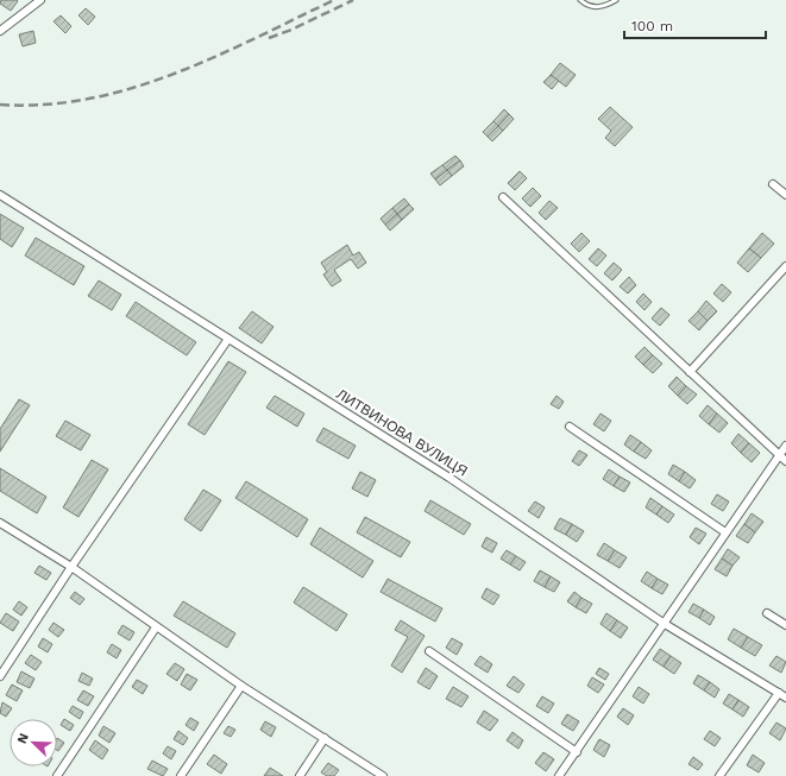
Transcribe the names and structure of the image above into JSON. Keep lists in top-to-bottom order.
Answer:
{
  "streets": {
    "street": ["ЛИТВИНОВА ВУЛИЦЯ"]
  },
  "scale_bar": "100 m",
  "north": "top left"
}
